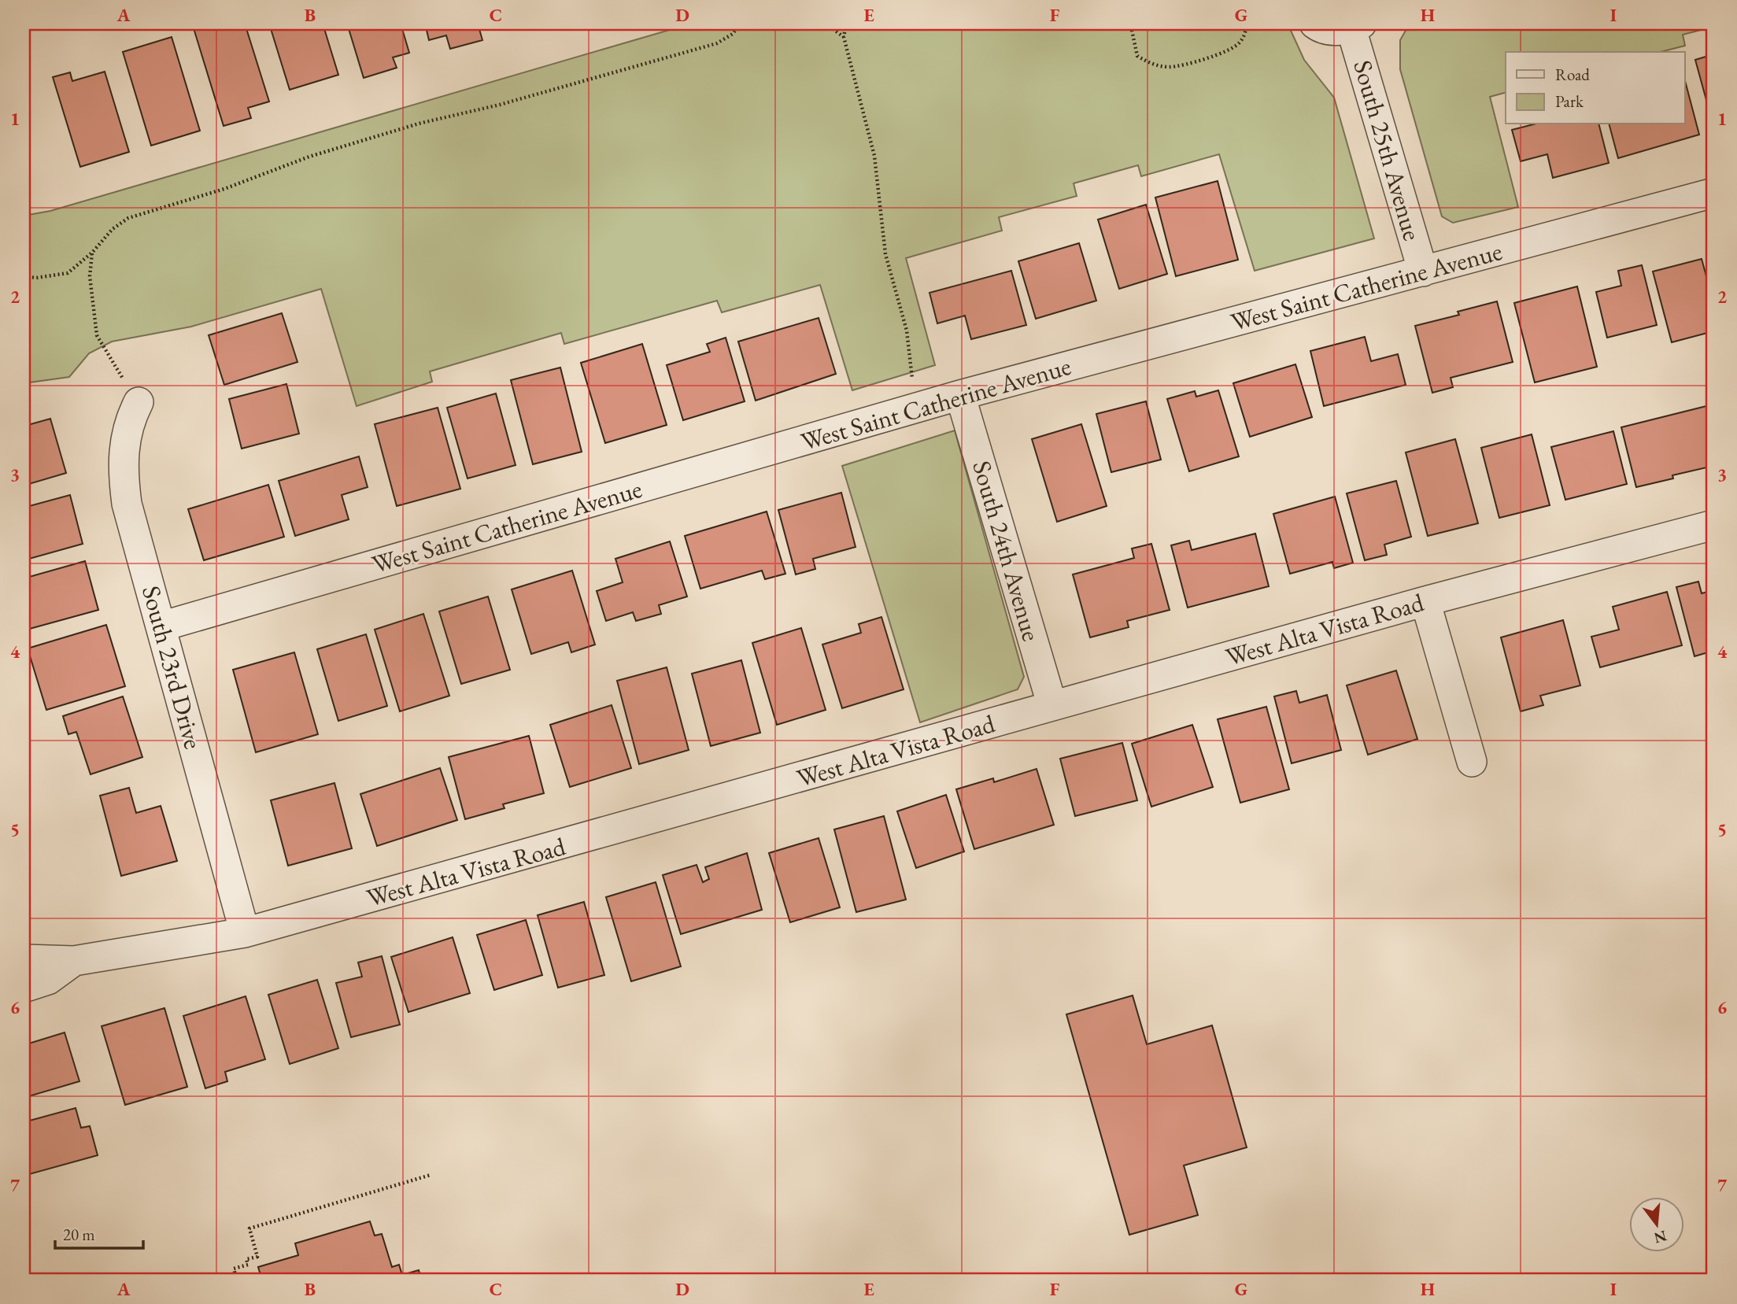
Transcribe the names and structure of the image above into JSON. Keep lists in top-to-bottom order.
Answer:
{
  "streets": {
    "street": [
      "South 25th Avenue",
      "West Saint Catherine Avenue",
      "South 24th Avenue",
      "West Alta Vista Road",
      "South 23rd Drive"
    ]
  },
  "crossings": [
    ["South 25th Avenue", "West Saint Catherine Avenue"],
    ["West Saint Catherine Avenue", "South 24th Avenue"],
    ["West Saint Catherine Avenue", "South 23rd Drive"],
    ["South 24th Avenue", "West Alta Vista Road"],
    ["West Alta Vista Road", "South 23rd Drive"]
  ],
  "legend": ["Road", "Park"],
  "scale_bar": "20 m",
  "north": "bottom",
  "grid": {
    "columns": [
      "A",
      "B",
      "C",
      "D",
      "E",
      "F",
      "G",
      "H",
      "I"
    ],
    "rows": [
      "1",
      "2",
      "3",
      "4",
      "5",
      "6",
      "7"
    ]
  }
}
